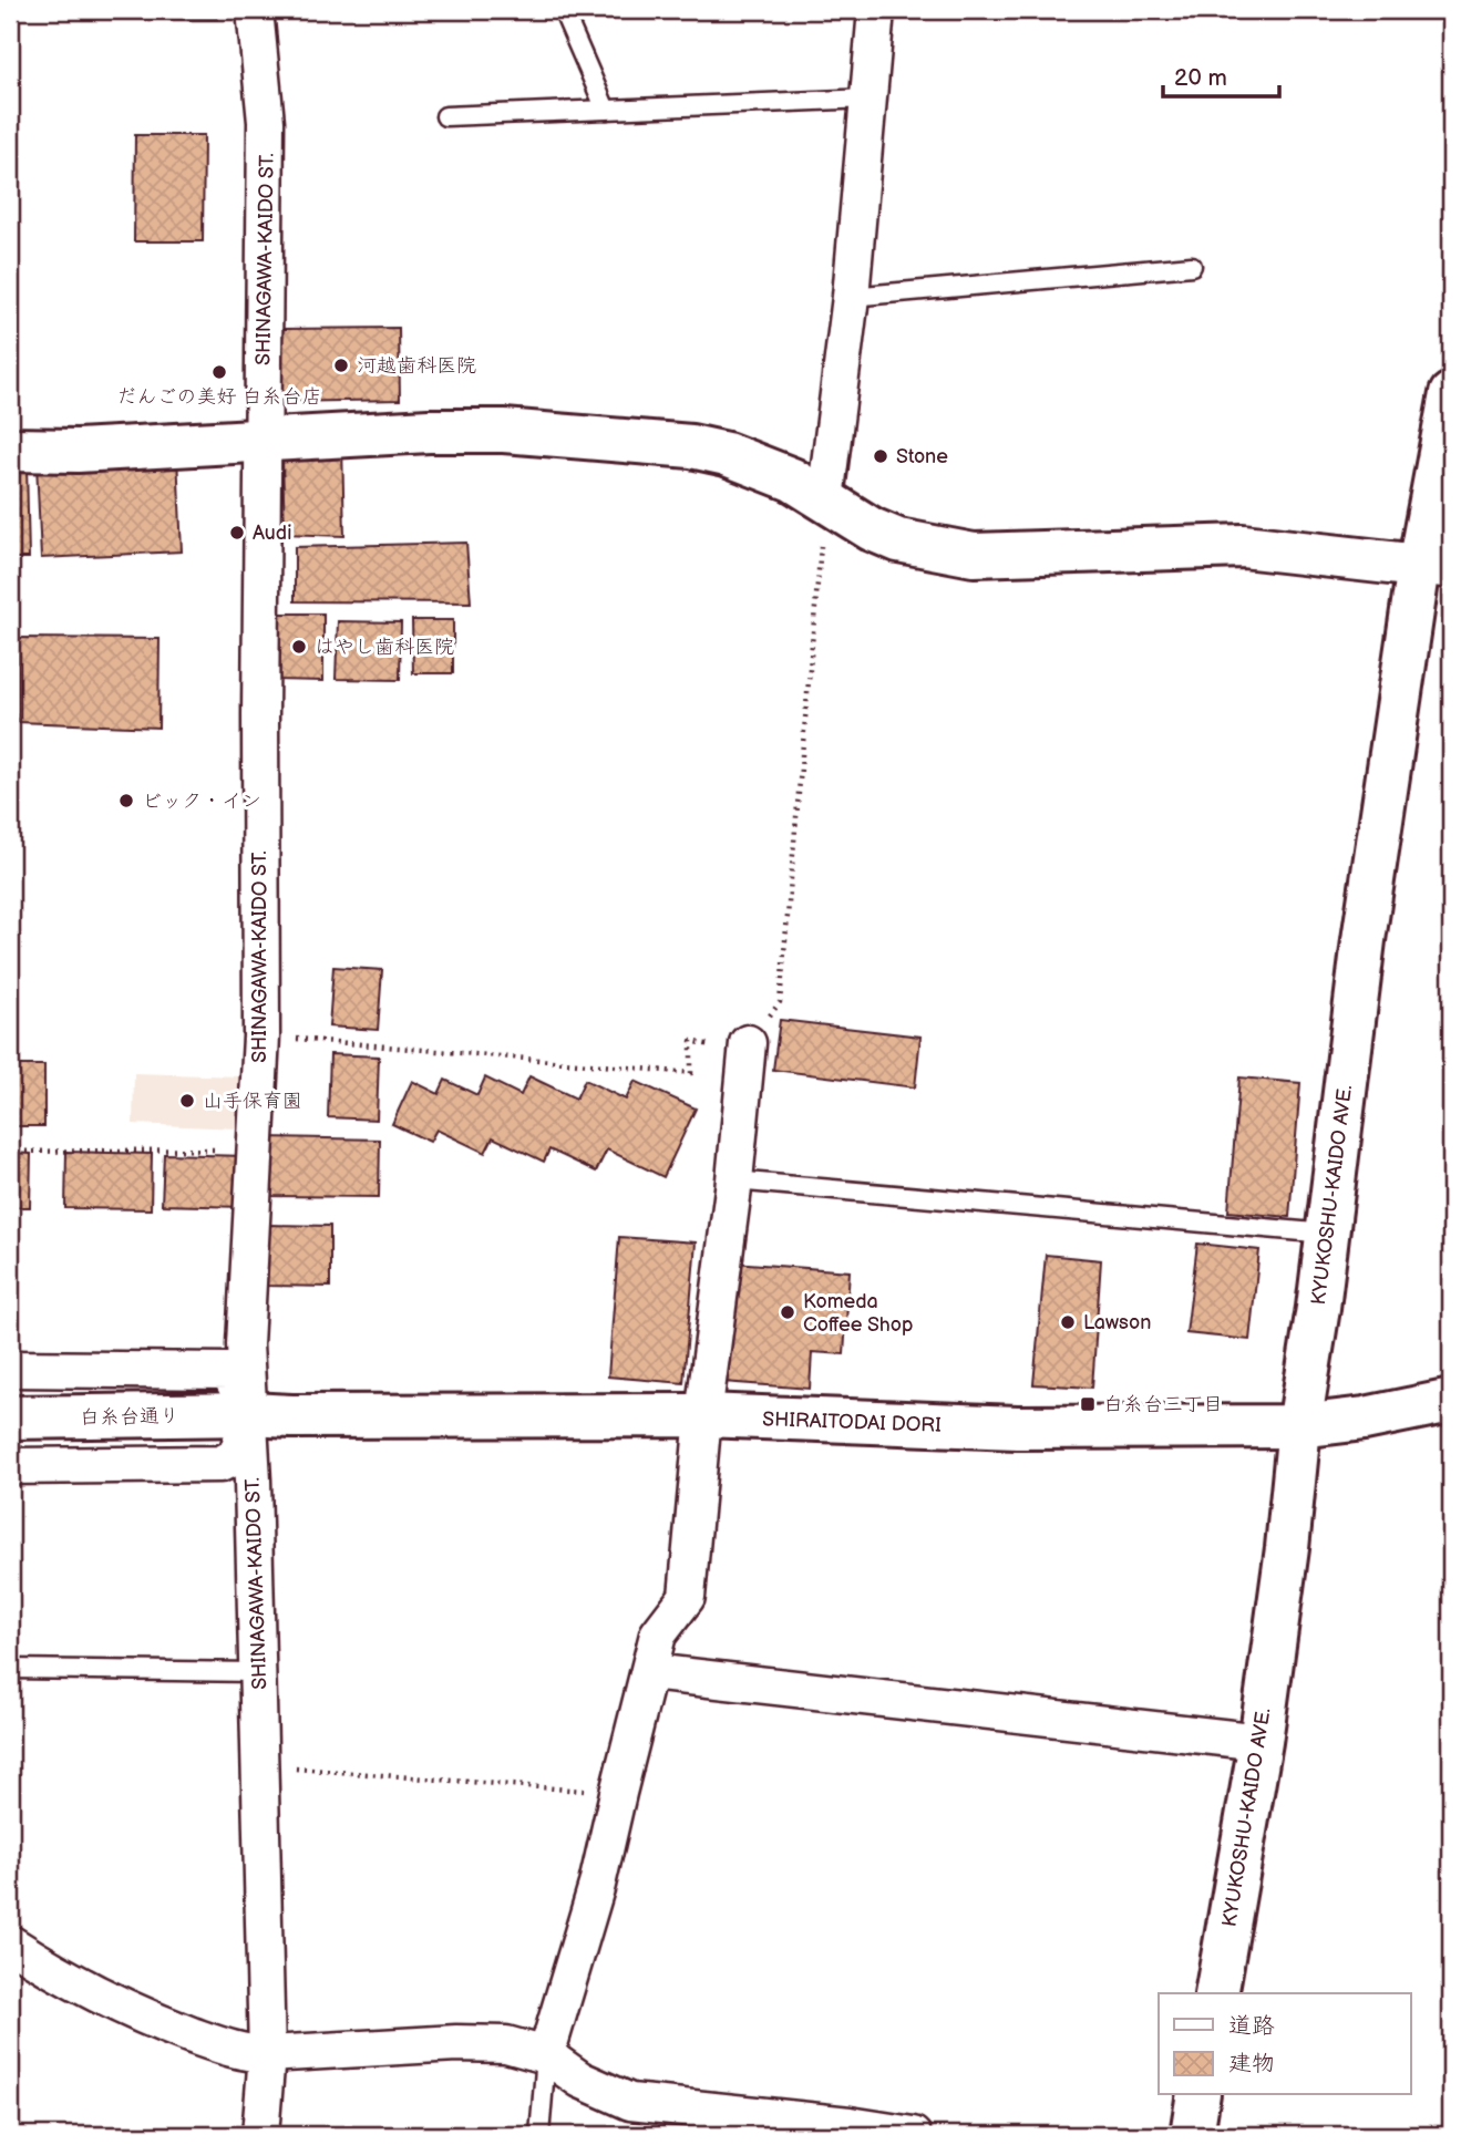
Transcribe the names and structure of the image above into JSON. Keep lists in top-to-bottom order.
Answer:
{
  "streets": {
    "street": [
      "SHINAGAWA-KAIDO ST.",
      "KYUKOSHU-KAIDO AVE.",
      "白糸台通り",
      "SHIRAITODAI DORI"
    ]
  },
  "crossings": [
    ["SHINAGAWA-KAIDO ST.", "白糸台通り"],
    ["SHINAGAWA-KAIDO ST.", "SHIRAITODAI DORI"],
    ["KYUKOSHU-KAIDO AVE.", "SHIRAITODAI DORI"],
    ["白糸台通り", "SHIRAITODAI DORI"]
  ],
  "places": {
    "other": [
      "河越歯科医院",
      "だんごの美好 白糸台店",
      "Stone",
      "Audi",
      "はやし歯科医院",
      "ビック・イン",
      "山手保育園",
      "Komeda Coffee Shop",
      "Lawson"
    ],
    "transit": ["白糸台三丁目"]
  },
  "legend": ["道路", "建物"],
  "scale_bar": "20 m"
}
